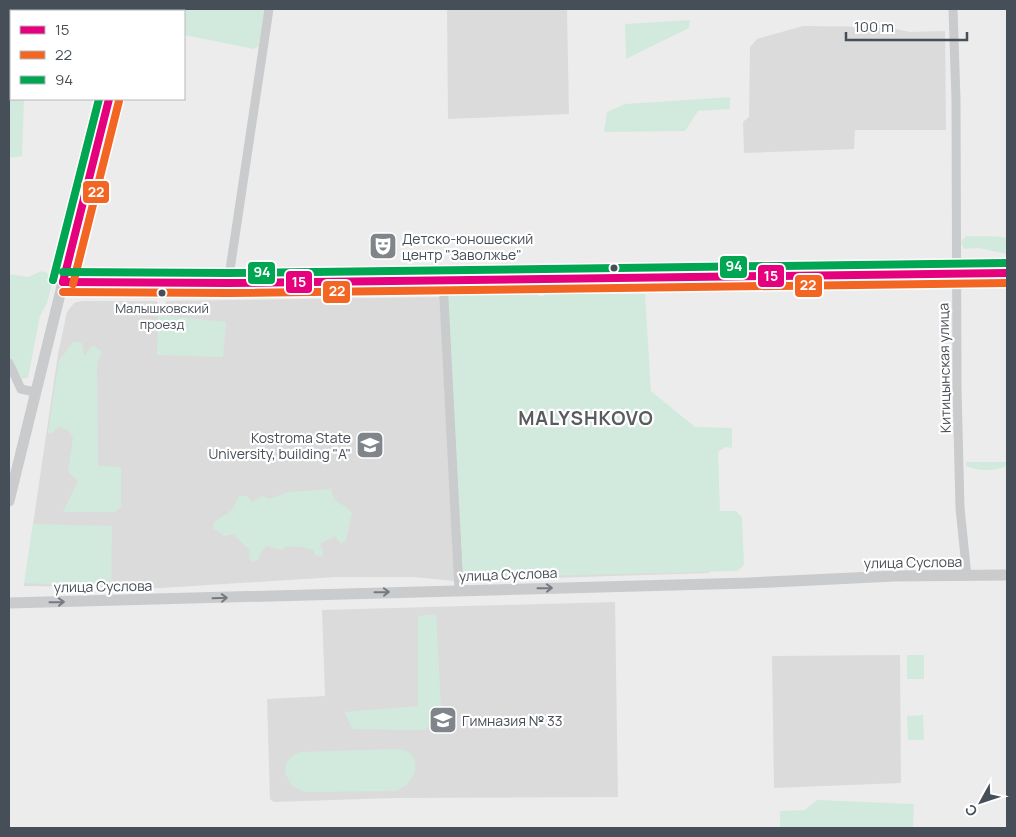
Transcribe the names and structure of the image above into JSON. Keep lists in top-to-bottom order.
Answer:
{
  "streets": {
    "street": ["Китицынская улица", "улица Суслова"]
  },
  "crossings": [
    ["Китицынская улица", "улица Суслова"]
  ],
  "one_way": ["улица Суслова"],
  "districts": ["MALYSHKOVO"],
  "places": {
    "theatre": ["Детско-юношеский центр \"Заволжье\""],
    "other": ["Малышковский проезд"],
    "school or university": ["Kostroma State University, building \"A\"", "Гимназия № 33"]
  },
  "lines": ["transit line 15", "transit line 94", "transit line 22"],
  "legend": ["15", "22", "94"],
  "scale_bar": "100 m",
  "north": "bottom left"
}
